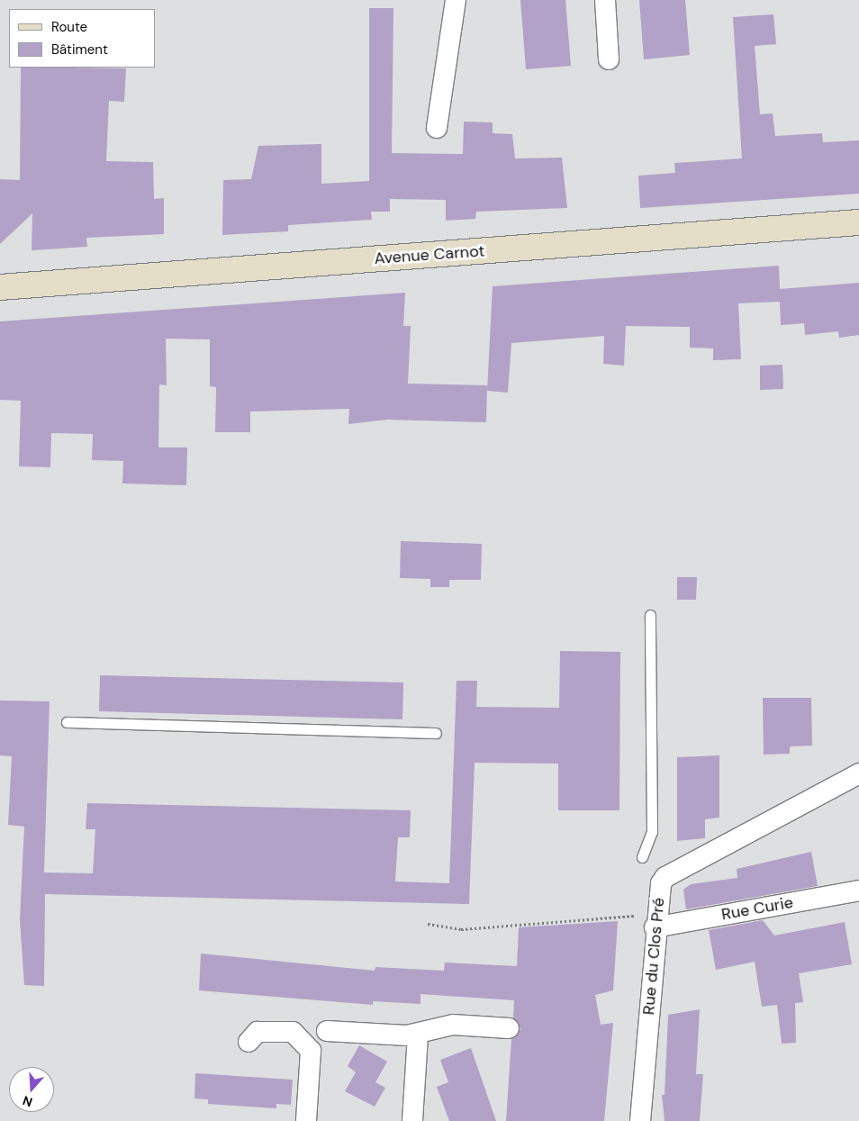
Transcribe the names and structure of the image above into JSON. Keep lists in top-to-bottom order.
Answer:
{
  "streets": {
    "street": ["Avenue Carnot", "Rue Curie", "Rue du Clos Pré"]
  },
  "crossings": [
    ["Rue Curie", "Rue du Clos Pré"]
  ],
  "legend": ["Route", "Bâtiment"],
  "north": "bottom"
}
